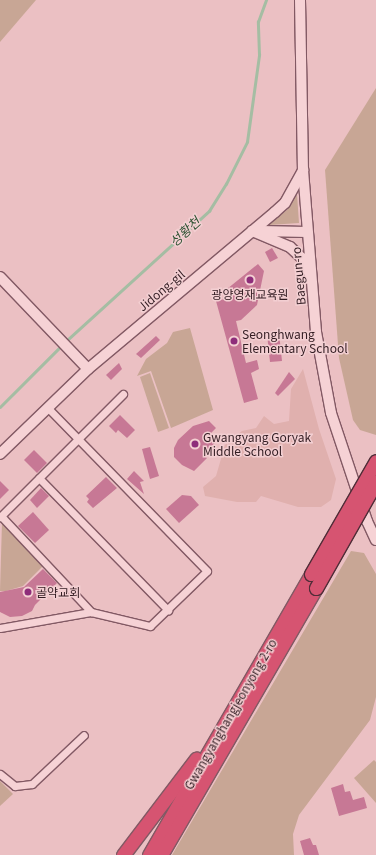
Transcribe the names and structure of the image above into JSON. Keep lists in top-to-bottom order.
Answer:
{
  "streets": {
    "highway": ["Gwangyanghangjeonyong 2-ro"],
    "street": ["Baegun-ro", "Jidong-gil"]
  },
  "crossings": [
    ["Baegun-ro", "Jidong-gil"]
  ],
  "water": ["성황천"],
  "places": [
    "광양영재교육원",
    "Seonghwang Elementary School",
    "Gwangyang Goryak Middle School",
    "골약교회"
  ]
}
